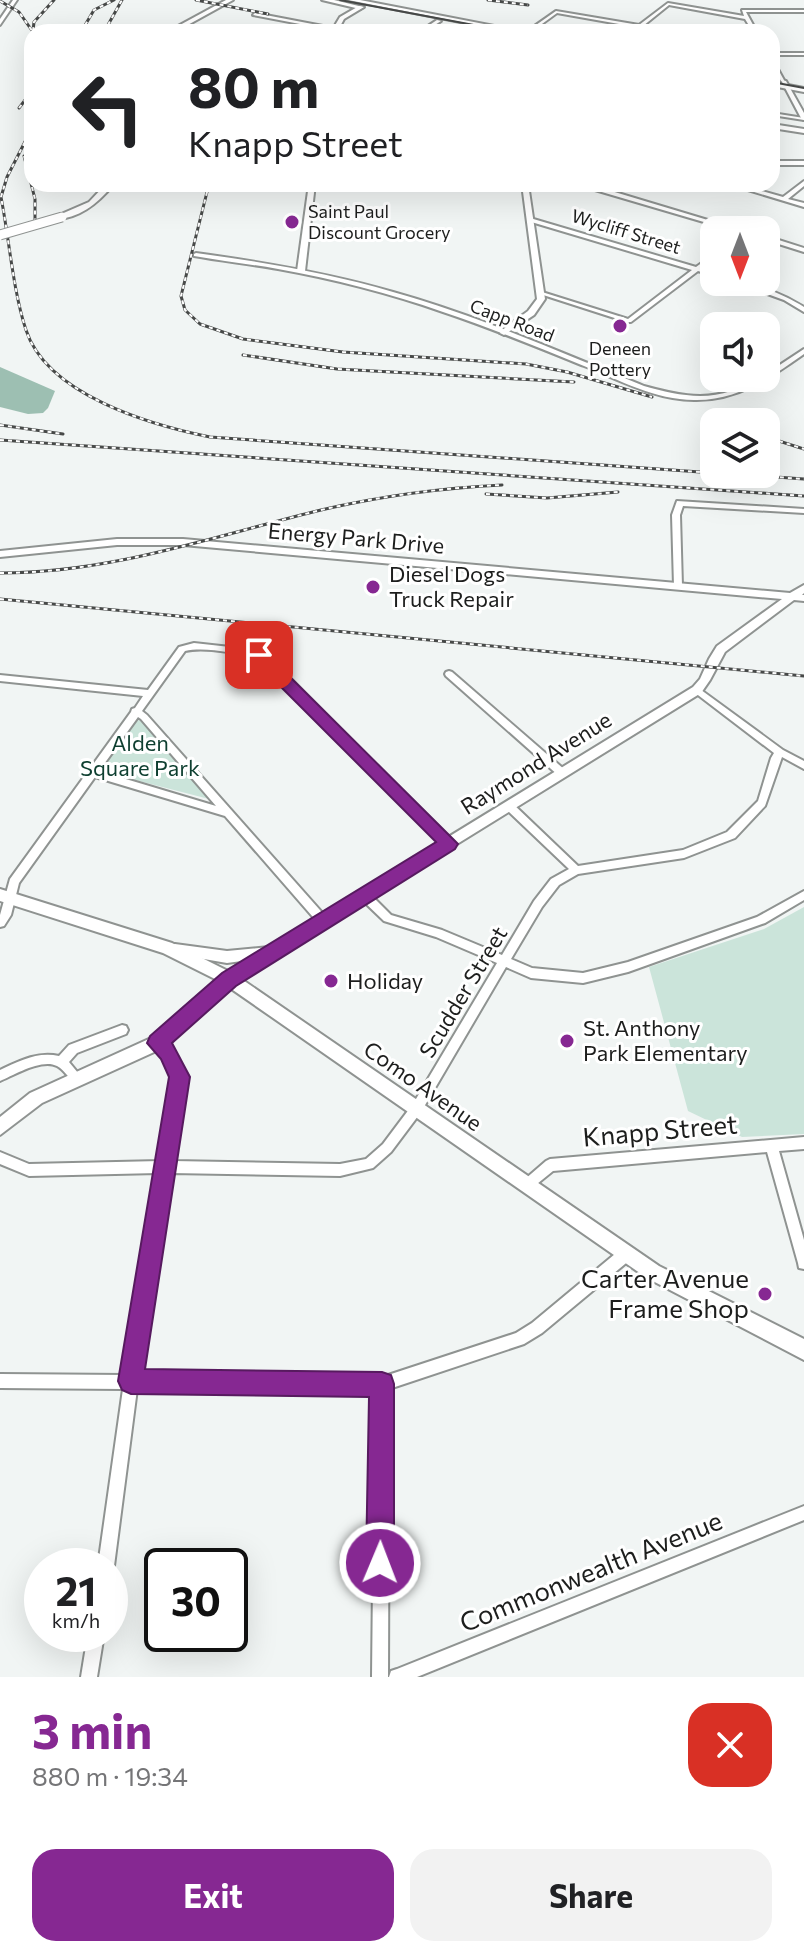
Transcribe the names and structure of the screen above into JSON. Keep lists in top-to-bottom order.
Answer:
{
  "streets": {
    "main road": ["Como Avenue"],
    "street": [
      "Wycliff Street",
      "Capp Road",
      "Energy Park Drive",
      "Raymond Avenue",
      "Scudder Street",
      "Knapp Street",
      "Commonwealth Avenue"
    ]
  },
  "crossings": [
    ["Raymond Avenue", "Como Avenue"],
    ["Scudder Street", "Como Avenue"],
    ["Como Avenue", "Knapp Street"]
  ],
  "parks": ["Alden Square Park"],
  "places": [
    "Saint Paul Discount Grocery",
    "Deneen Pottery",
    "Diesel Dogs Truck Repair",
    "Holiday",
    "St. Anthony Park Elementary",
    "Carter Avenue Frame Shop"
  ],
  "north": "bottom",
  "page": {
    "turn": ["80 m", "Knapp Street"],
    "speed": "21 km/h",
    "limit": "30",
    "heading": ["3 min", "880 m · 19:34"],
    "buttons": ["Exit", "Share"]
  }
}
